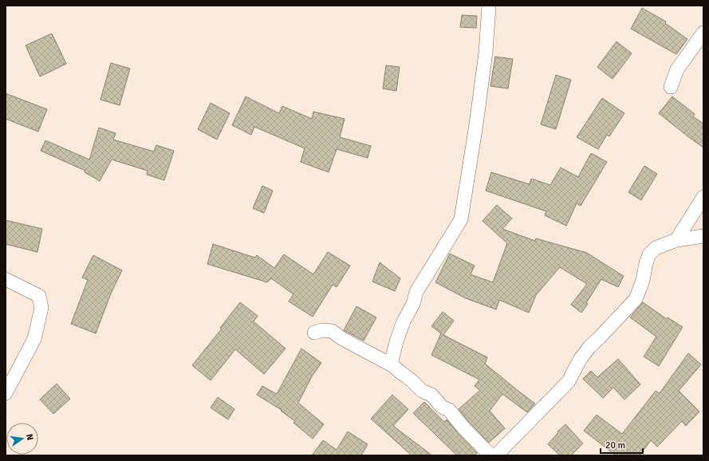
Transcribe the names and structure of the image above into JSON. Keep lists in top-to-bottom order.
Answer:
{
  "scale_bar": "20 m",
  "north": "right"
}
